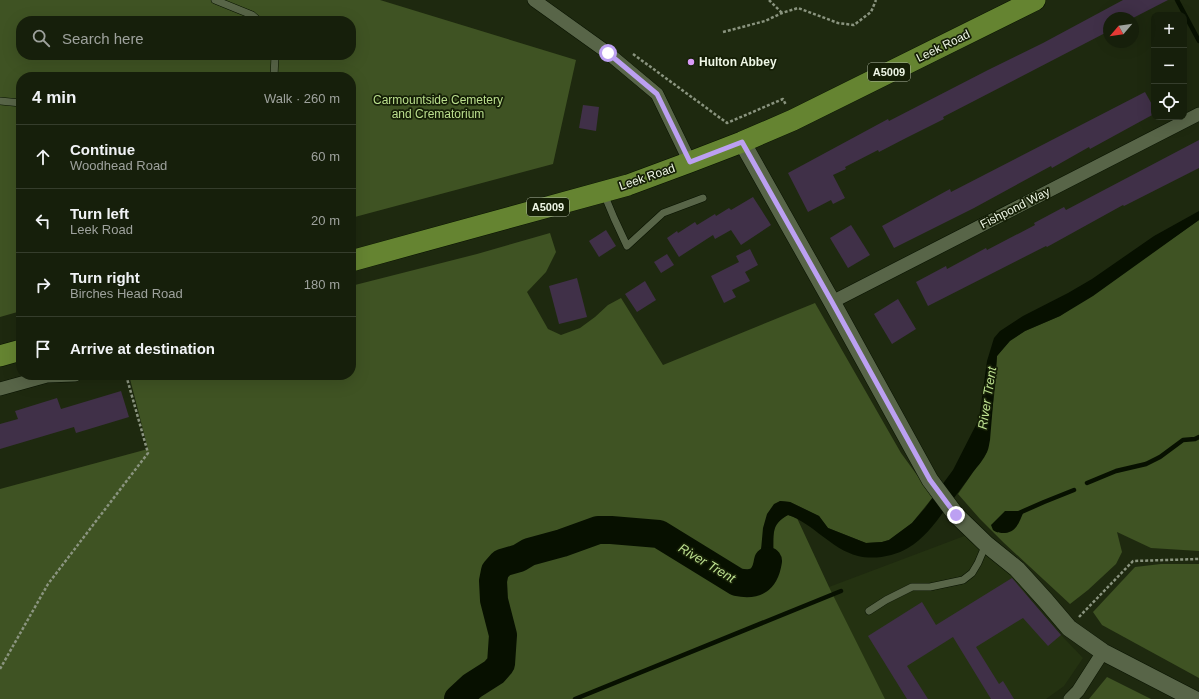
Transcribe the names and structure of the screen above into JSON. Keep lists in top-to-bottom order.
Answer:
{
  "streets": {
    "main road": ["Leek Road", "A5009"],
    "street": ["Fishpond Way"]
  },
  "water": ["River Trent"],
  "parks": ["Carmountside Cemetery and Crematorium"],
  "places": ["Hulton Abbey"],
  "north": "bottom left",
  "page": {
    "map_buttons": ["+", "−"],
    "search": "Search here",
    "heading": ["4 min", "Walk · 260 m"],
    "list": [
      ["Continue", "Woodhead Road", "60 m"],
      ["Turn left", "Leek Road", "20 m"],
      ["Turn right", "Birches Head Road", "180 m"],
      "Arrive at destination"
    ]
  }
}
